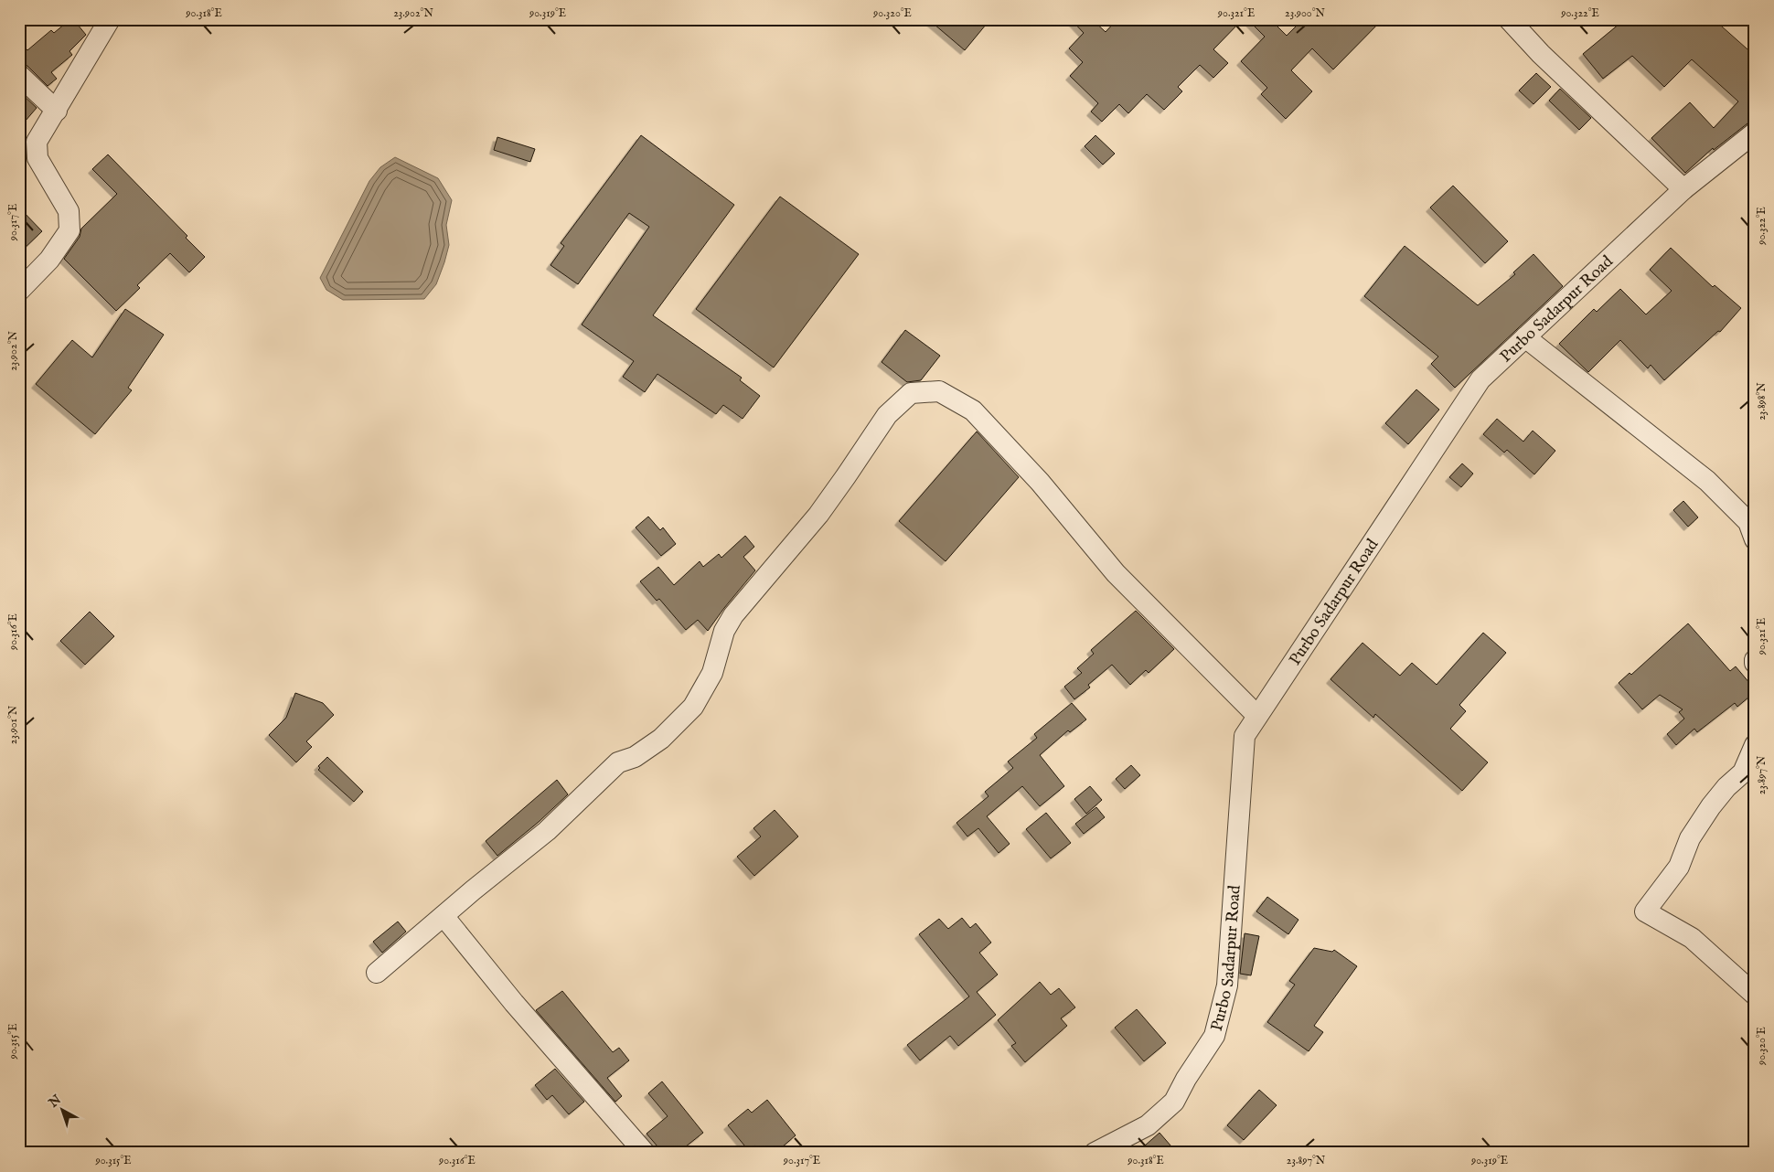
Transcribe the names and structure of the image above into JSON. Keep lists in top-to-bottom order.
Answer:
{
  "streets": {
    "street": ["Purbo Sadarpur Road"]
  },
  "north": "top left",
  "coordinates": [
    "90.318°E",
    "23.902°N",
    "90.319°E",
    "90.320°E",
    "90.321°E",
    "23.900°N",
    "90.322°E",
    "90.317°E",
    "23.898°N",
    "90.316°E",
    "23.901°N",
    "23.897°N",
    "90.315°E"
  ]
}
